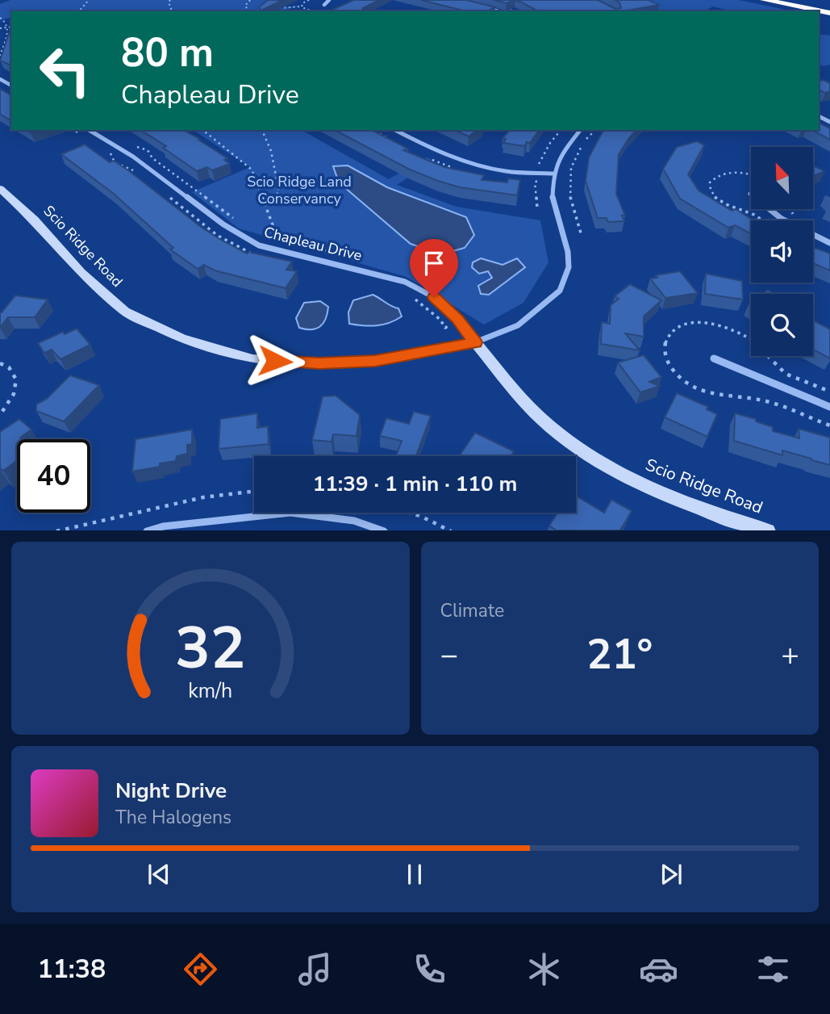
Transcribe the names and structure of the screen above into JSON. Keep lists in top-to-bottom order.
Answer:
{
  "streets": {
    "street": ["Chapleau Drive", "Scio Ridge Road"]
  },
  "crossings": [
    ["Chapleau Drive", "Scio Ridge Road"]
  ],
  "parks": ["Scio Ridge Land Conservancy"],
  "north": "top left",
  "page": {
    "turn": ["80 m", "Chapleau Drive"],
    "limit": "40",
    "trip": "11:39 · 1 min · 110 m",
    "tile": "Climate",
    "heat": ["−", "21°", "+"],
    "song": ["Night Drive", "The Halogens"],
    "tabs": "11:38",
    "gauge": ["32", "km/h"]
  }
}
